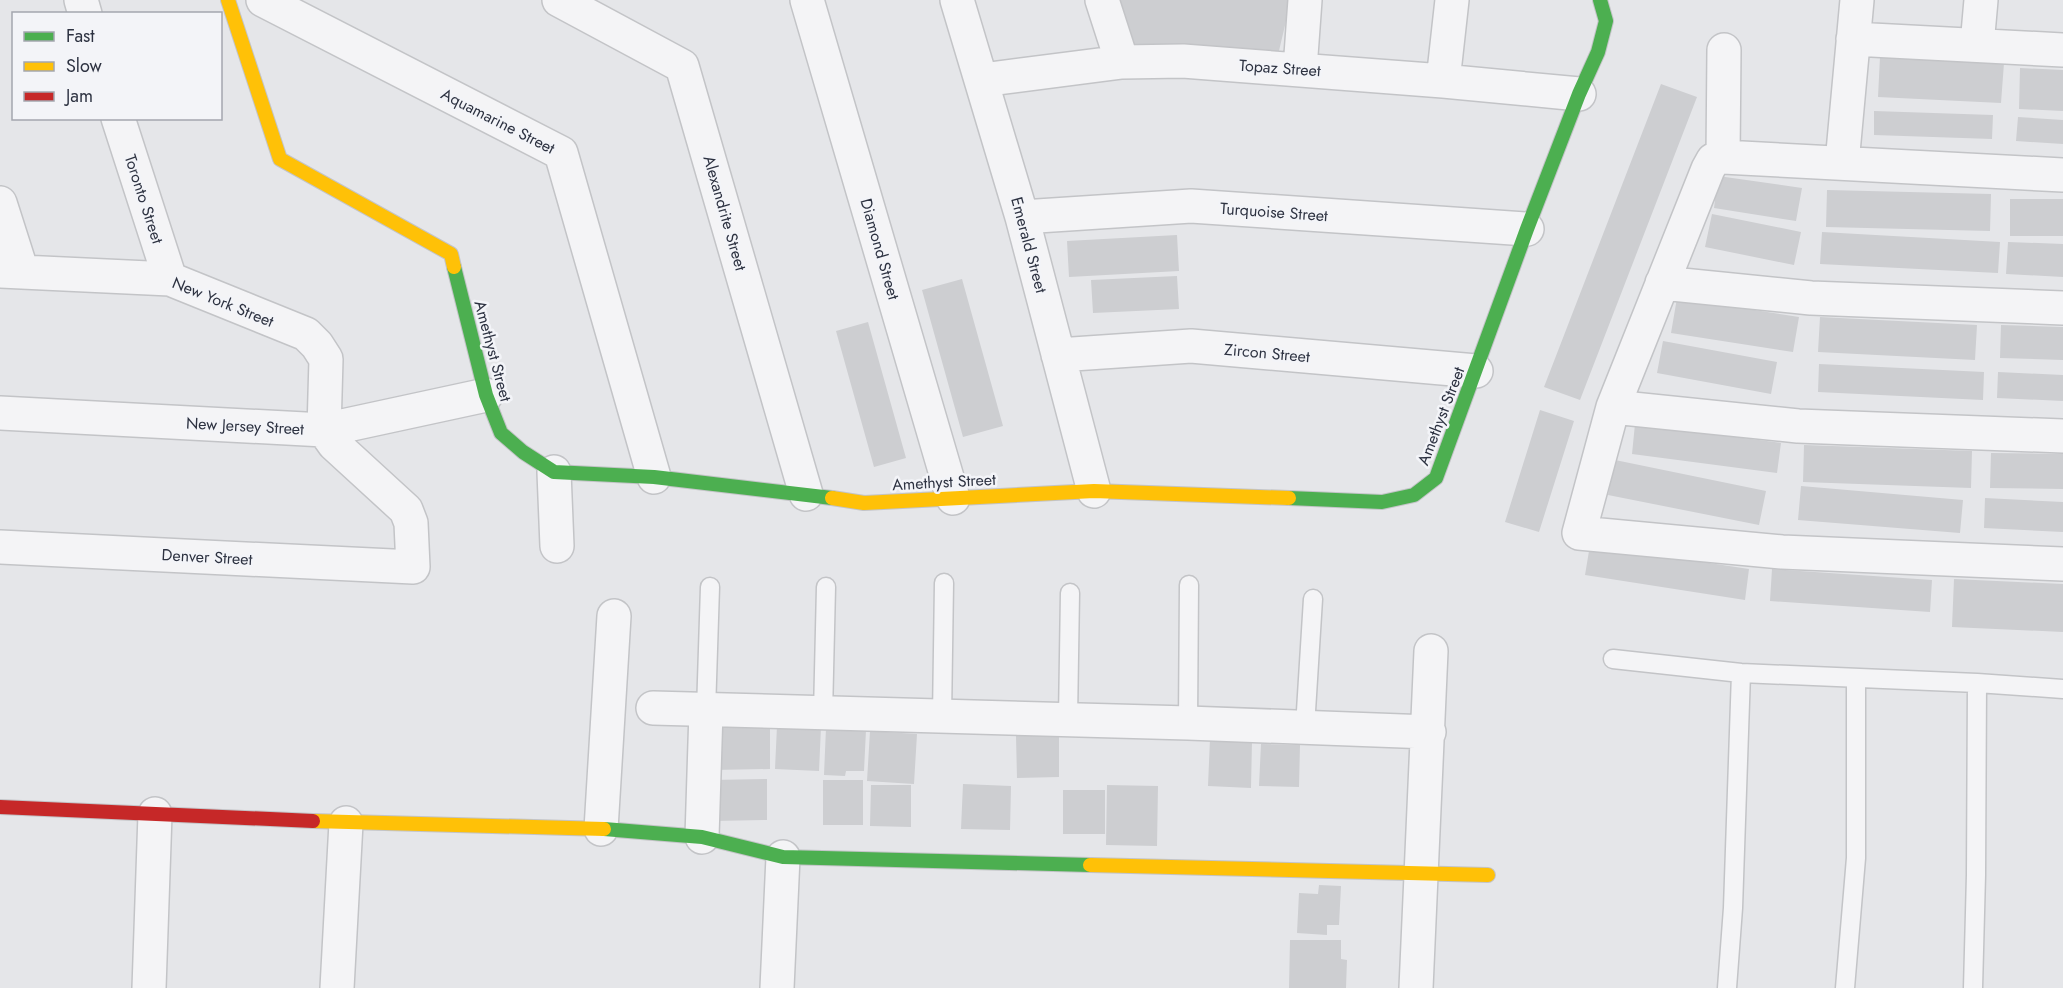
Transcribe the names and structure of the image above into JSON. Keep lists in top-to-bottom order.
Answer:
{
  "streets": {
    "street": [
      "Topaz Street",
      "Aquamarine Street",
      "Toronto Street",
      "Turquoise Street",
      "Alexandrite Street",
      "Emerald Street",
      "Diamond Street",
      "New York Street",
      "Amethyst Street",
      "Zircon Street",
      "New Jersey Street",
      "Denver Street"
    ]
  },
  "crossings": [
    ["Topaz Street", "Emerald Street"],
    ["Topaz Street", "Amethyst Street"],
    ["Aquamarine Street", "Amethyst Street"],
    ["Toronto Street", "New York Street"],
    ["Turquoise Street", "Emerald Street"],
    ["Turquoise Street", "Amethyst Street"],
    ["Alexandrite Street", "Amethyst Street"],
    ["Emerald Street", "Amethyst Street"],
    ["Emerald Street", "Zircon Street"],
    ["Diamond Street", "Amethyst Street"],
    ["New York Street", "New Jersey Street"],
    ["New York Street", "Denver Street"],
    ["Amethyst Street", "Zircon Street"],
    ["Amethyst Street", "New Jersey Street"],
    ["New Jersey Street", "Denver Street"]
  ],
  "legend": ["Fast", "Slow", "Jam"]
}
